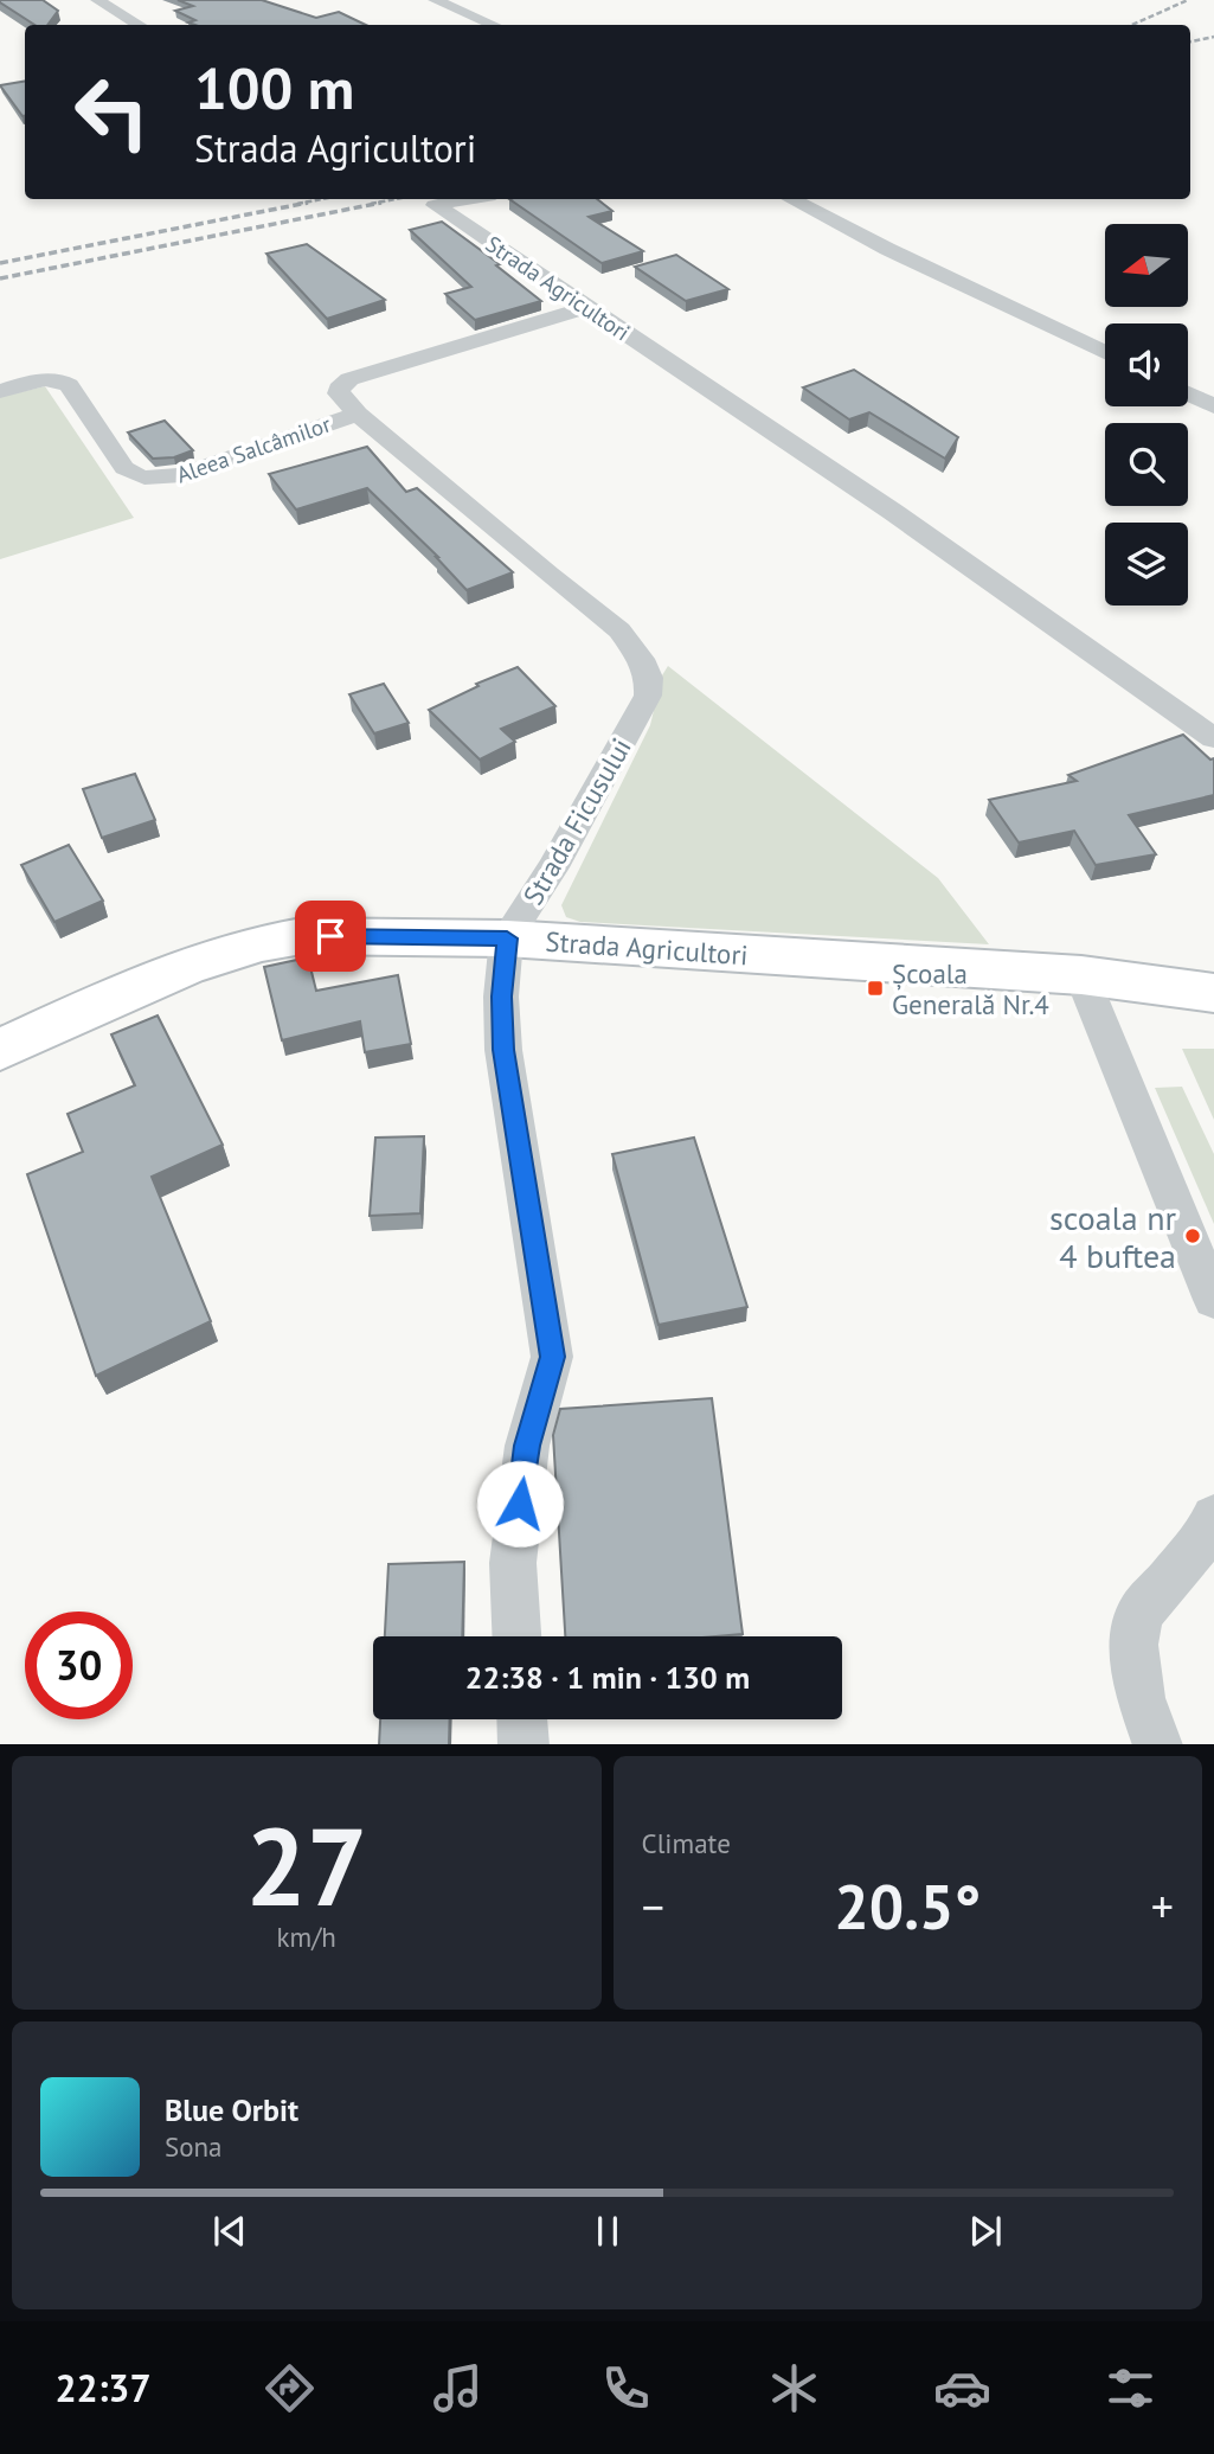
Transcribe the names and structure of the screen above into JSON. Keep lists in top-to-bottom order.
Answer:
{
  "streets": {
    "main road": ["Strada Agricultori"],
    "street": ["Aleea Salcâmilor", "Strada Ficusului"]
  },
  "crossings": [
    ["Strada Agricultori", "Aleea Salcâmilor"],
    ["Strada Agricultori", "Strada Ficusului"],
    ["Aleea Salcâmilor", "Strada Ficusului"]
  ],
  "places": {
    "transit": ["Școala Generală Nr.4"],
    "other": ["scoala nr 4 buftea"]
  },
  "north": "left",
  "page": {
    "turn": ["100 m", "Strada Agricultori"],
    "limit": "30",
    "trip": "22:38 · 1 min · 130 m",
    "tile": [
      ["27", "km/h"],
      "Climate"
    ],
    "heat": ["−", "20.5°", "+"],
    "song": ["Blue Orbit", "Sona"],
    "tabs": "22:37"
  }
}
